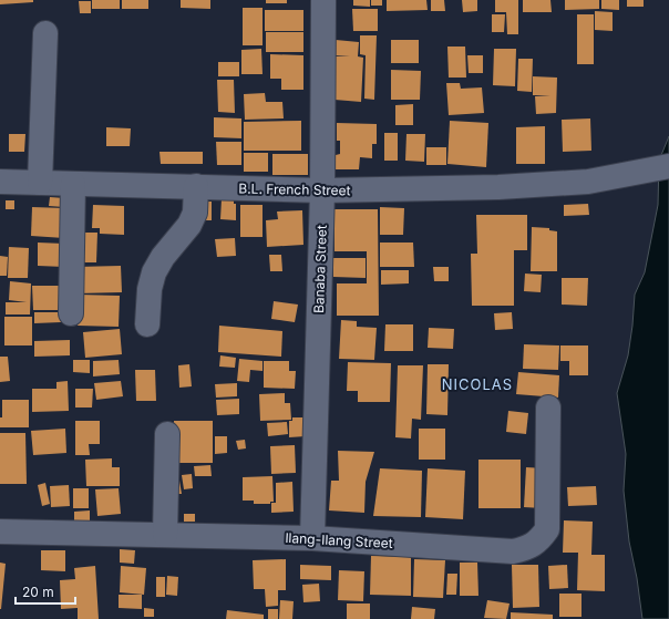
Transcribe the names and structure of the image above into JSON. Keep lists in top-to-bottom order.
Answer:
{
  "streets": {
    "street": ["B.L. French Street", "Banaba Street", "Ilang-Ilang Street"]
  },
  "crossings": [
    ["B.L. French Street", "Banaba Street"],
    ["Banaba Street", "Ilang-Ilang Street"]
  ],
  "districts": ["NICOLAS"],
  "scale_bar": "20 m"
}
